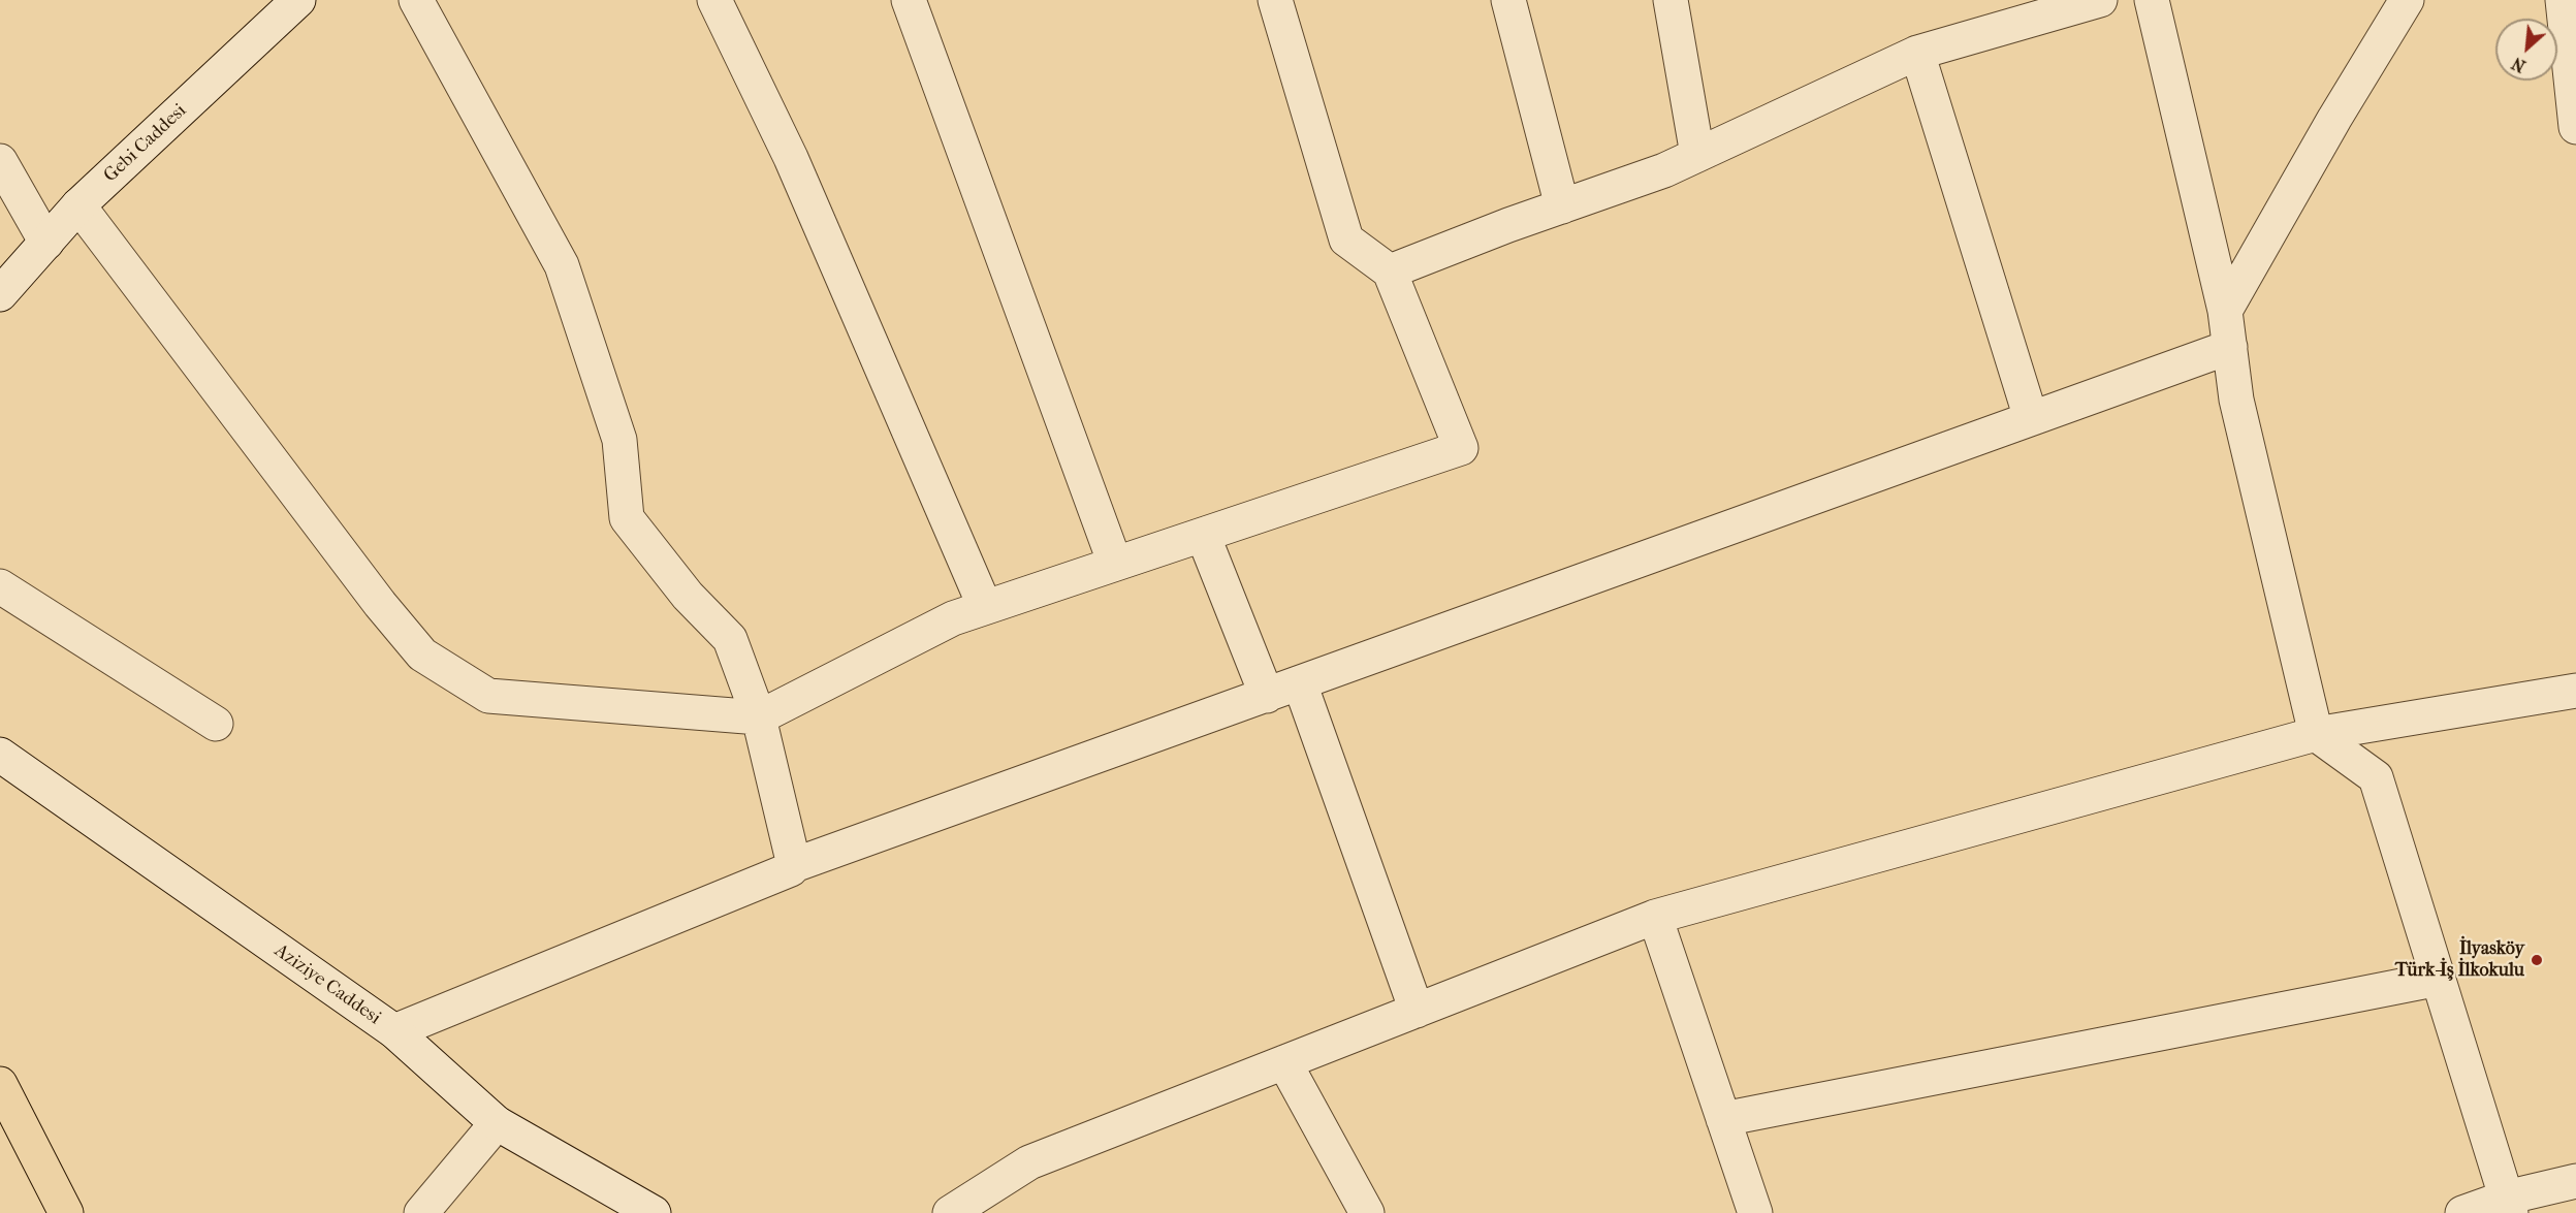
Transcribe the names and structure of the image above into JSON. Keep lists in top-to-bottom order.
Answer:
{
  "streets": {
    "street": ["Gebi Caddesi", "Aziziye Caddesi"]
  },
  "places": ["İlyasköy Türk-İş İlkokulu"],
  "north": "bottom left"
}
